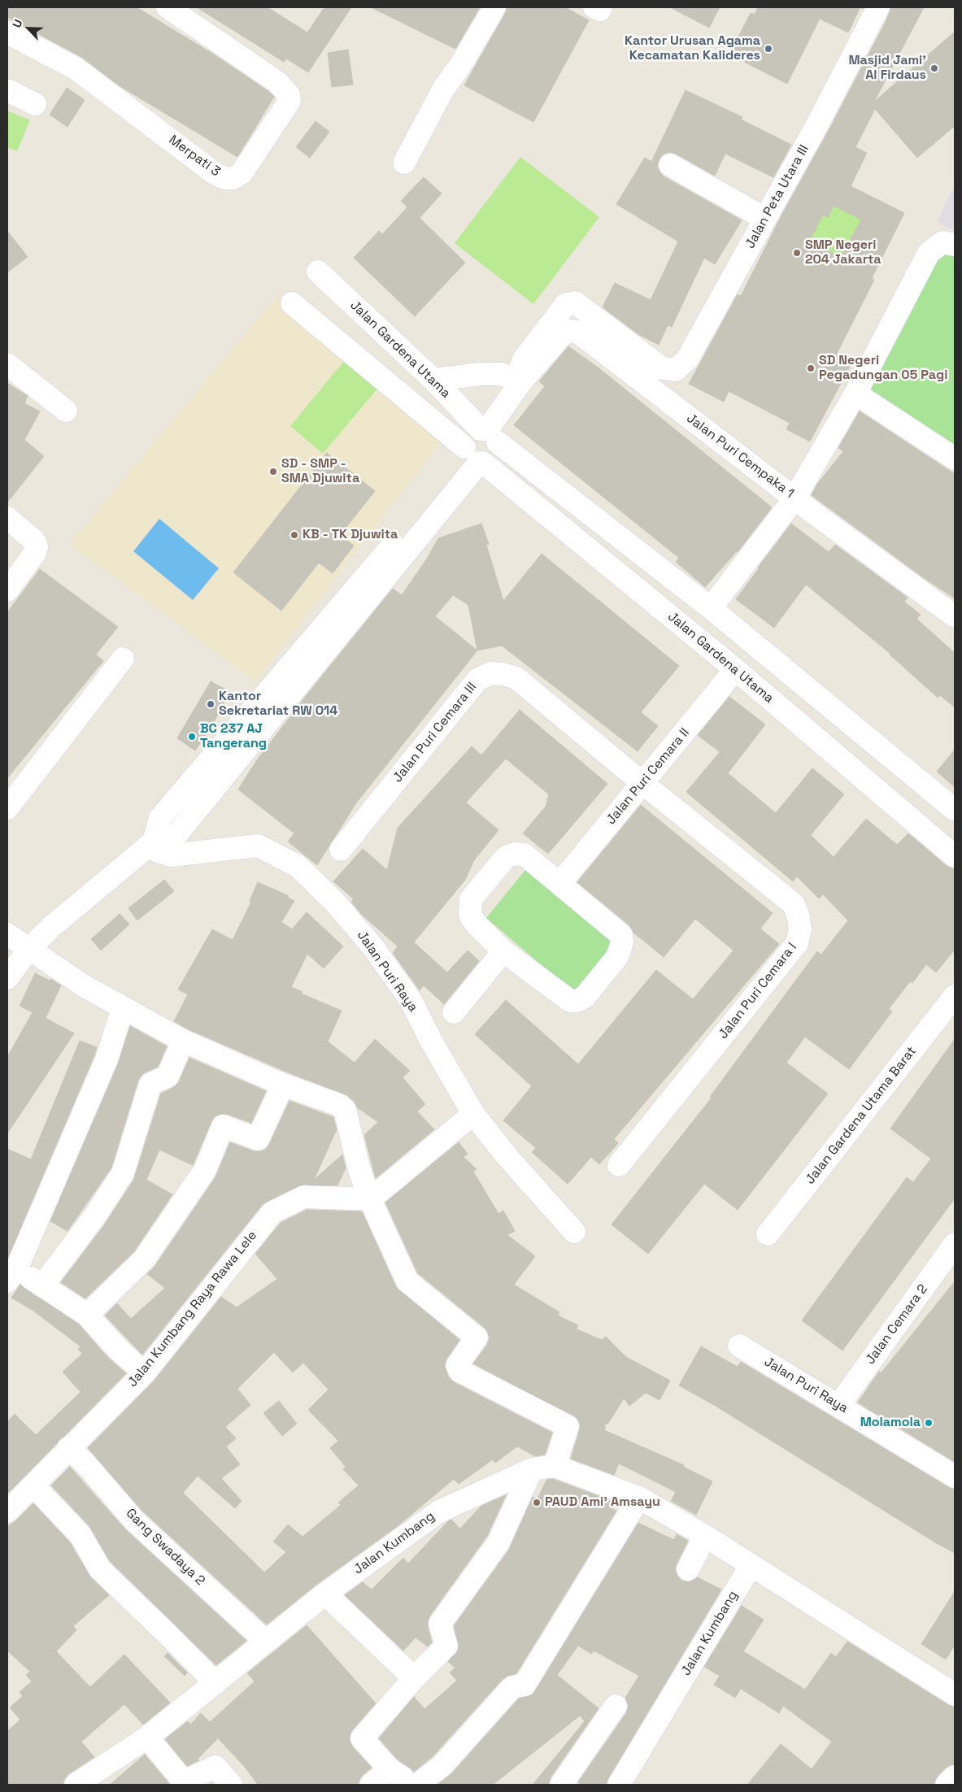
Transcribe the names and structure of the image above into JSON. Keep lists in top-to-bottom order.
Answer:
{
  "streets": {
    "street": [
      "Merpati 3",
      "Jalan Peta Utara III",
      "Jalan Gardena Utama",
      "Jalan Puri Cempaka 1",
      "Jalan Puri Cemara III",
      "Jalan Puri Cemara II",
      "Jalan Puri Raya",
      "Jalan Puri Cemara I",
      "Jalan Gardena Utama Barat",
      "Jalan Kumbang Raya Rawa Lele",
      "Jalan Cemara 2",
      "Jalan Kumbang",
      "Gang Swadaya 2"
    ]
  },
  "crossings": [
    ["Jalan Peta Utara III", "Jalan Puri Cempaka 1"],
    ["Jalan Gardena Utama", "Jalan Puri Cempaka 1"],
    ["Jalan Gardena Utama", "Jalan Puri Cemara II"],
    ["Jalan Puri Cemara III", "Jalan Puri Cemara II"],
    ["Jalan Puri Cemara III", "Jalan Puri Cemara I"],
    ["Jalan Puri Cemara II", "Jalan Puri Cemara I"],
    ["Jalan Puri Raya", "Jalan Cemara 2"],
    ["Jalan Kumbang Raya Rawa Lele", "Gang Swadaya 2"],
    ["Jalan Kumbang", "Gang Swadaya 2"]
  ],
  "places": [
    "Kantor Urusan Agama Kecamatan Kalideres",
    "Masjid Jami' Al Firdaus",
    "SMP Negeri 204 Jakarta",
    "SD Negeri Pegadungan 05 Pagi",
    "SD - SMP - SMA Djuwita",
    "KB - TK Djuwita",
    "Kantor Sekretariat RW 014",
    "BC 237 AJ Tangerang",
    "Molamola",
    "PAUD Ami' Amsayu"
  ],
  "north": "top left"
}
